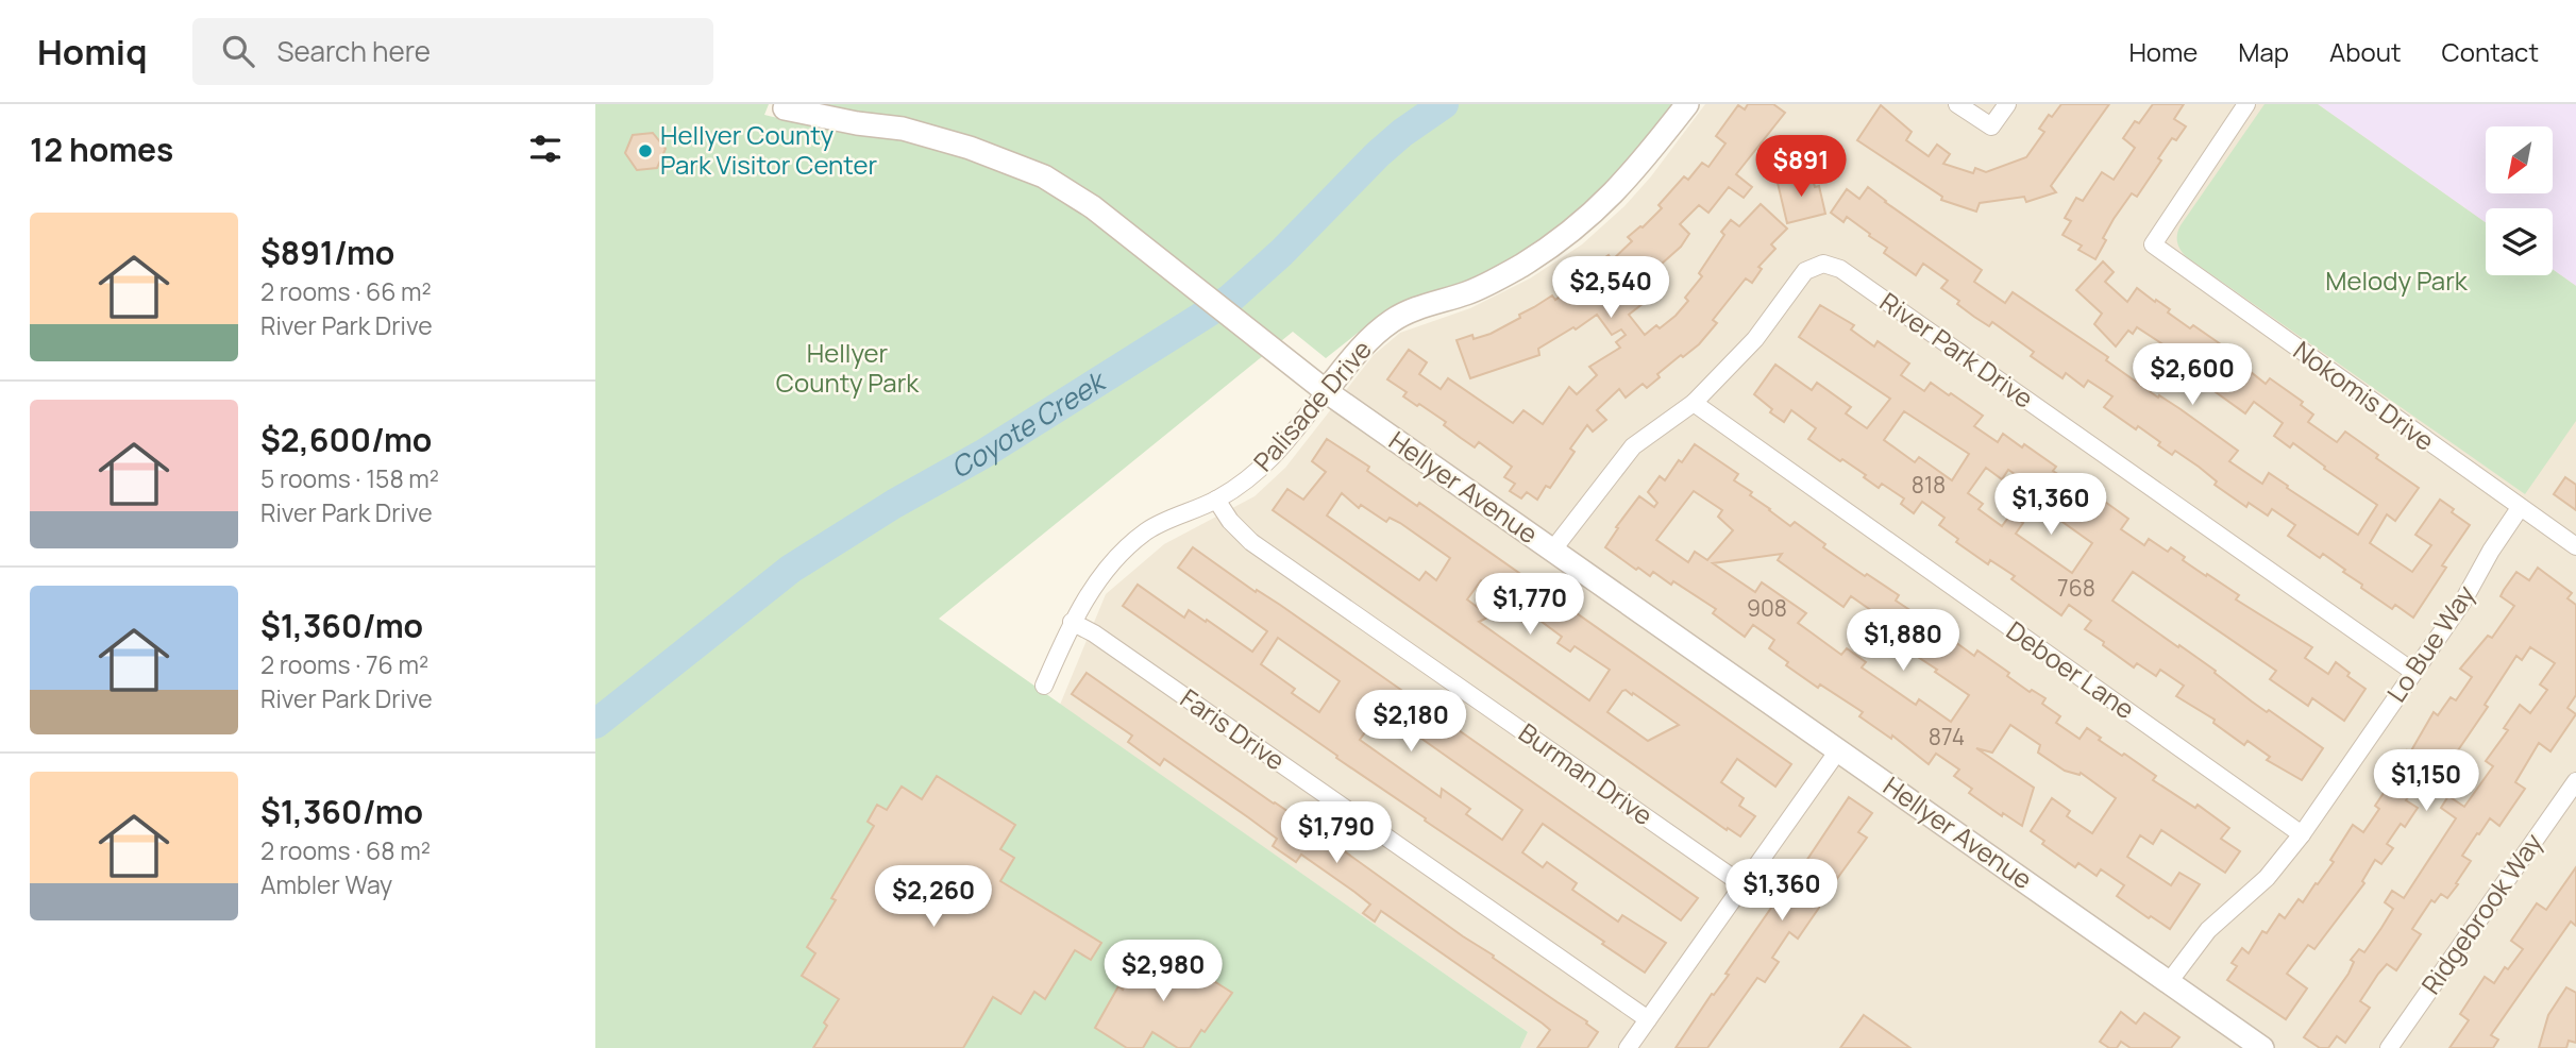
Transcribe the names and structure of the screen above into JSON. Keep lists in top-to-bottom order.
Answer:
{
  "streets": {
    "street": [
      "River Park Drive",
      "Nokomis Drive",
      "Palisade Drive",
      "Hellyer Avenue",
      "Lo Bue Way",
      "Deboer Lane",
      "Faris Drive",
      "Burman Drive",
      "Ridgebrook Way"
    ]
  },
  "crossings": [
    ["River Park Drive", "Hellyer Avenue"],
    ["River Park Drive", "Lo Bue Way"],
    ["River Park Drive", "Deboer Lane"],
    ["Nokomis Drive", "Lo Bue Way"],
    ["Palisade Drive", "Hellyer Avenue"],
    ["Palisade Drive", "Faris Drive"],
    ["Palisade Drive", "Burman Drive"],
    ["Hellyer Avenue", "Lo Bue Way"],
    ["Lo Bue Way", "Deboer Lane"]
  ],
  "water": ["Coyote Creek"],
  "parks": ["Melody Park", "Hellyer County Park"],
  "places": ["Hellyer County Park Visitor Center"],
  "house_numbers": [
    "818",
    "768",
    "908",
    "874"
  ],
  "north": "bottom left",
  "page": {
    "header": "Homiq",
    "search": "Search here",
    "nav": [
      "Home",
      "Map",
      "About",
      "Contact"
    ],
    "heading": "12 homes",
    "price": [
      "$891",
      "$2,540",
      "$2,600",
      "$1,360",
      "$1,770",
      "$1,880",
      "$2,180",
      "$1,150",
      "$1,790",
      "$1,360",
      "$2,260",
      "$2,980"
    ],
    "list": [
      {
        "name": "$891/mo",
        "note": "2 rooms · 66 m² · River Park Drive"
      },
      {
        "name": "$2,600/mo",
        "note": "5 rooms · 158 m² · River Park Drive"
      },
      {
        "name": "$1,360/mo",
        "note": "2 rooms · 76 m² · River Park Drive"
      },
      {
        "name": "$1,360/mo",
        "note": "2 rooms · 68 m² · Ambler Way"
      }
    ]
  }
}
